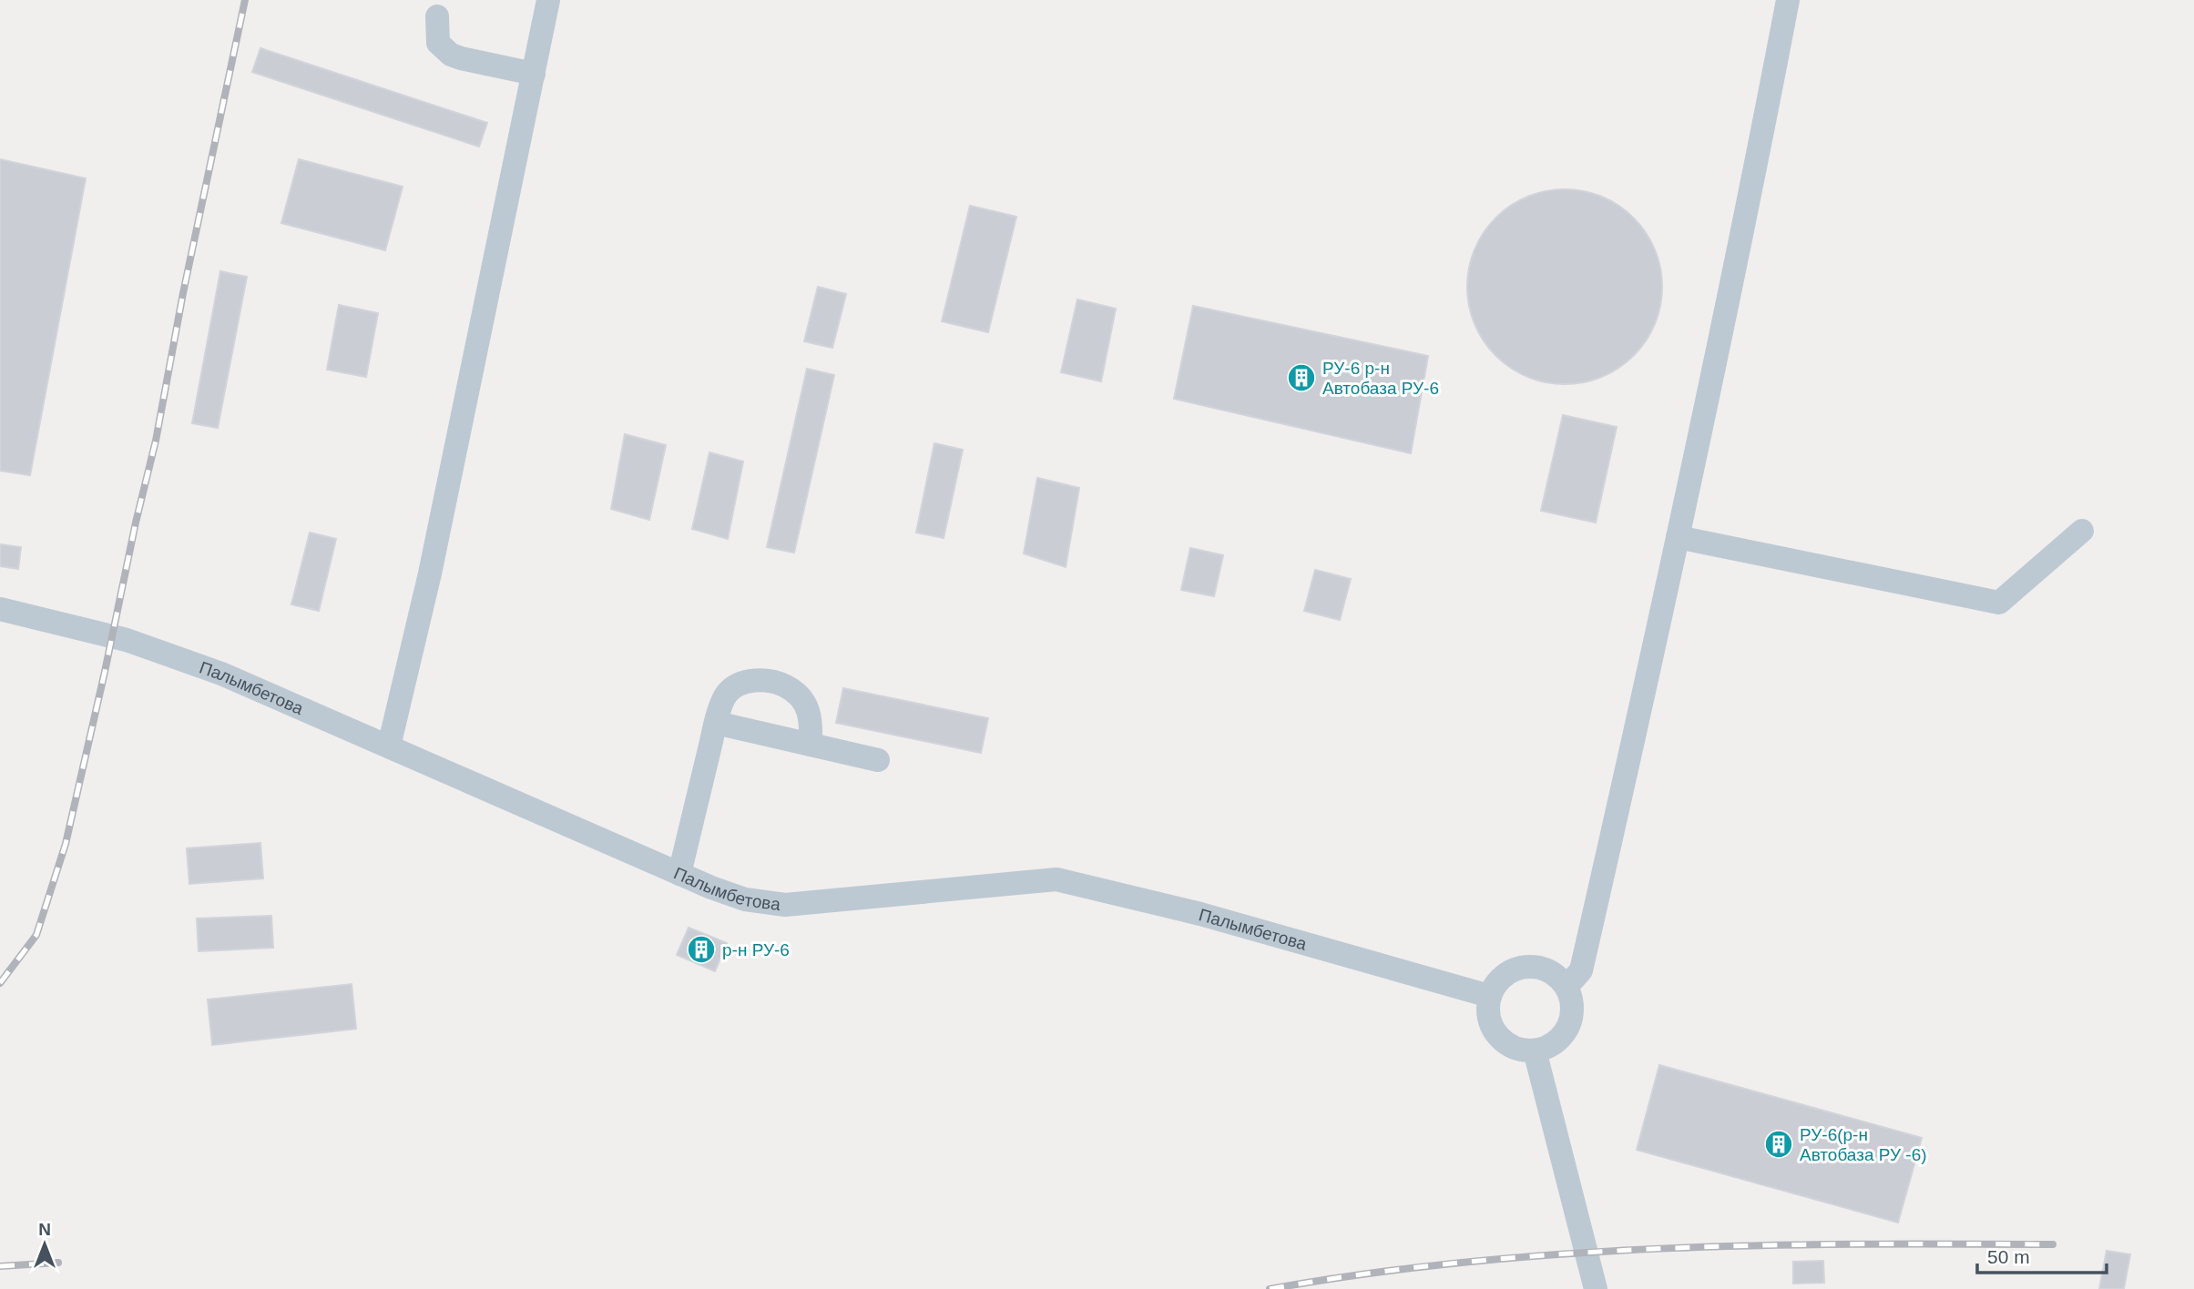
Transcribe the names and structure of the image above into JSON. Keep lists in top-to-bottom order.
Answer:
{
  "streets": {
    "street": ["Палымбетова"]
  },
  "places": {
    "building": ["РУ-6 р-н Автобаза РУ-6", "р-н РУ-6", "РУ-6(р-н Автобаза РУ -6)"]
  },
  "scale_bar": "50 m",
  "north": "top"
}
